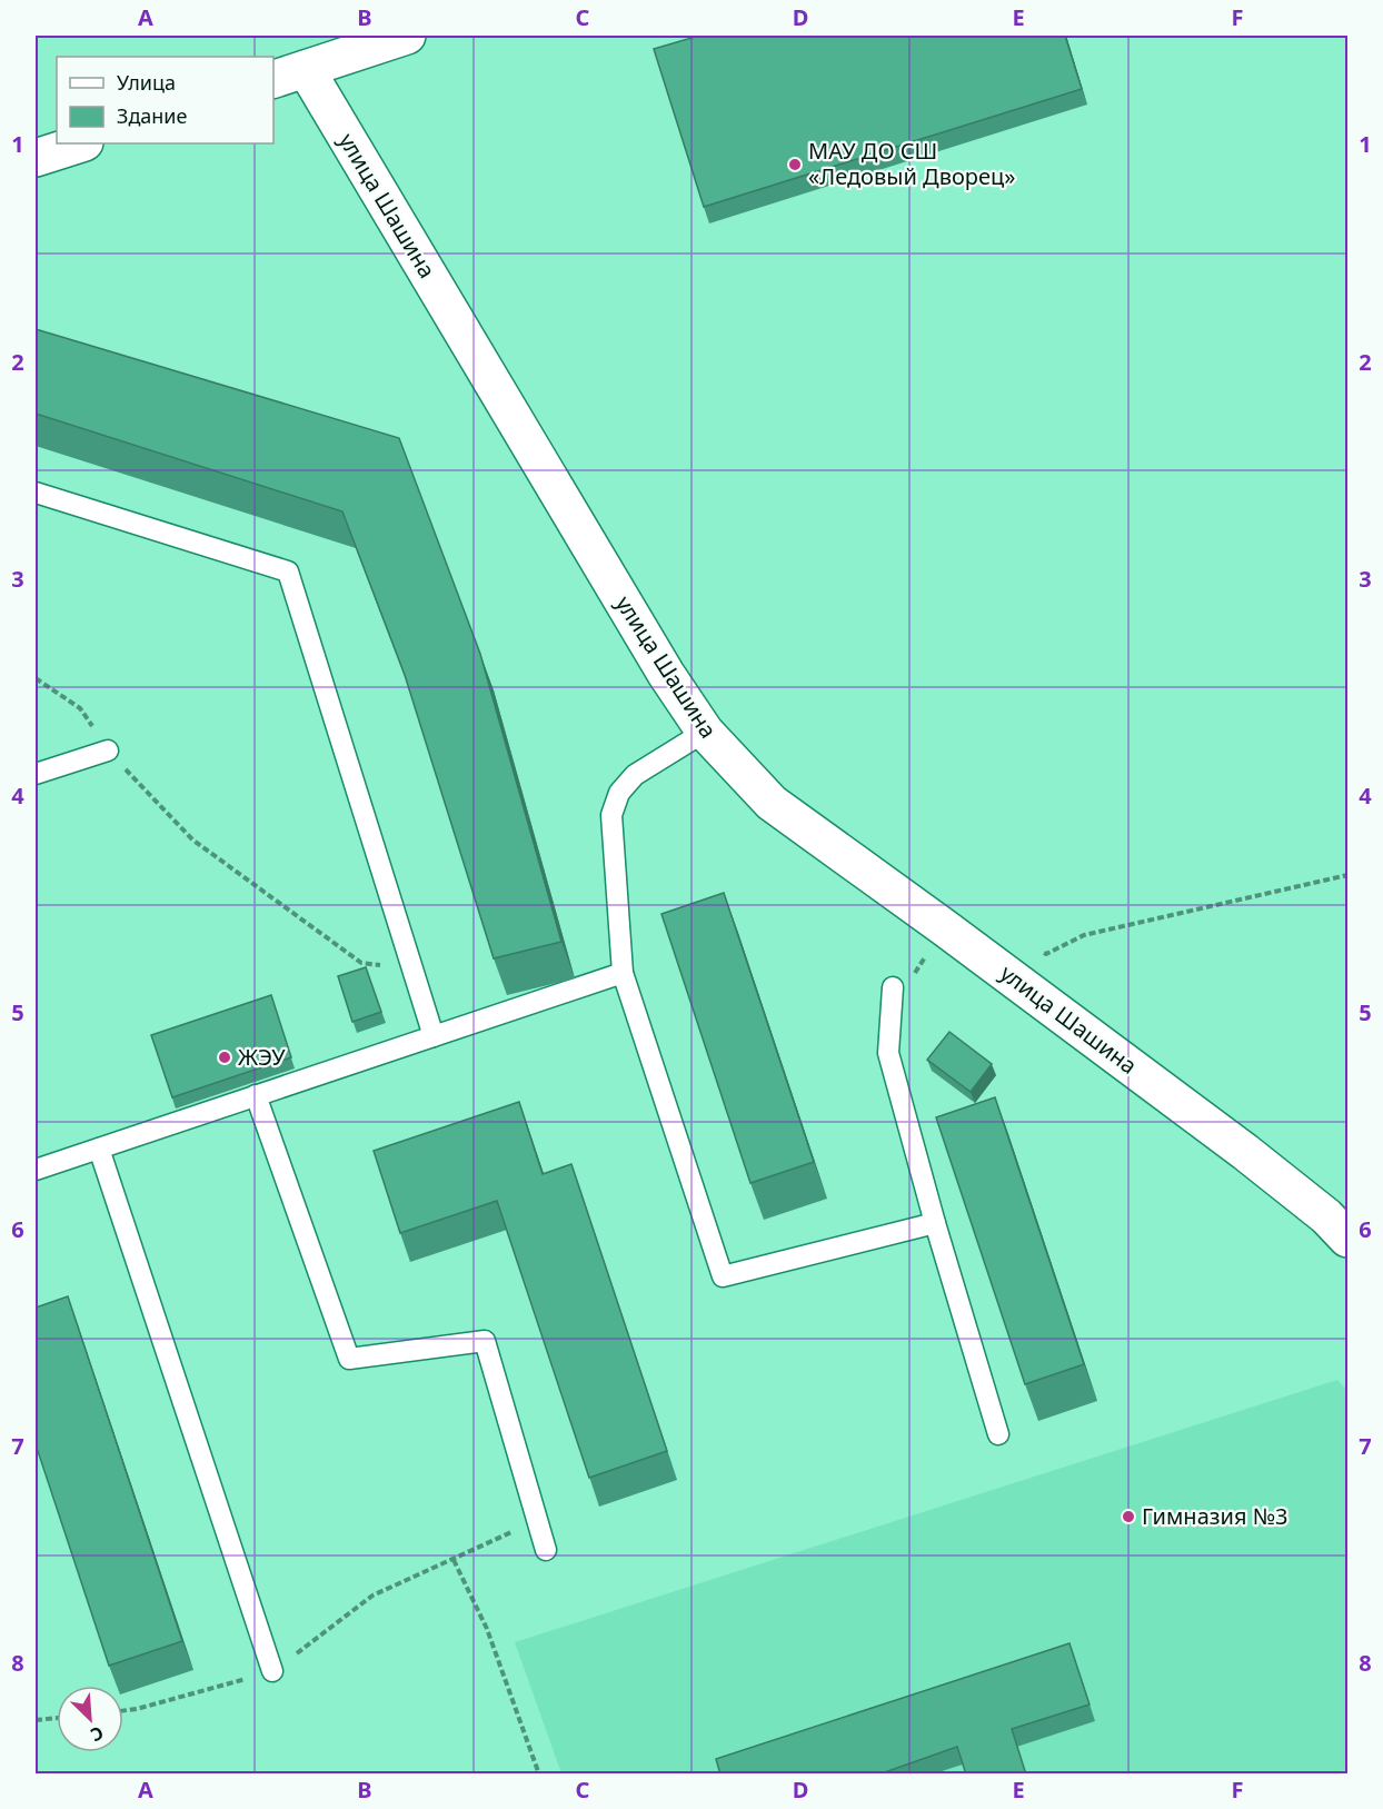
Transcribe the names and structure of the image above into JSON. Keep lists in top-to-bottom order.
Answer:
{
  "streets": {
    "street": ["улица Шашина"]
  },
  "places": ["МАУ ДО СШ «Ледовый Дворец»", "ЖЭУ", "Гимназия №3"],
  "legend": ["Улица", "Здание"],
  "north": "bottom right",
  "grid": {
    "columns": [
      "A",
      "B",
      "C",
      "D",
      "E",
      "F"
    ],
    "rows": [
      "1",
      "2",
      "3",
      "4",
      "5",
      "6",
      "7",
      "8"
    ]
  }
}
